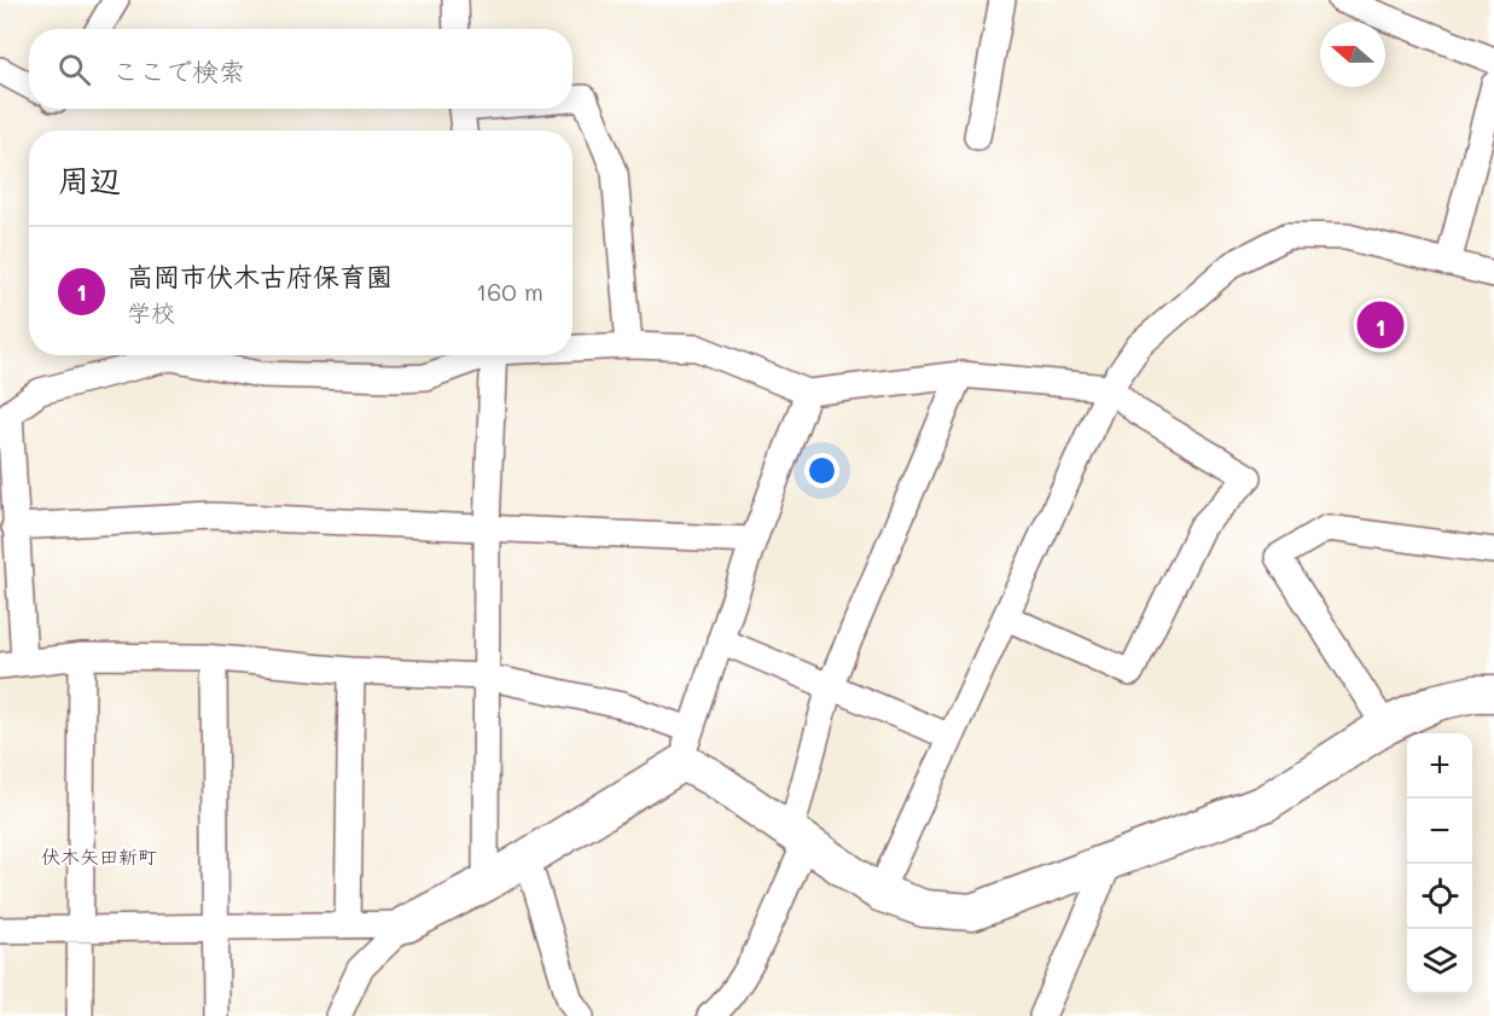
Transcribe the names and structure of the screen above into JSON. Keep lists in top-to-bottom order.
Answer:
{
  "districts": ["伏木矢田新町"],
  "north": "left",
  "page": {
    "search": "ここで検索",
    "heading": "周辺",
    "list": [
      {
        "mark": "1",
        "name": "高岡市伏木古府保育園",
        "note": "学校",
        "value": "160 m"
      }
    ],
    "pins": "1",
    "map_buttons": ["+", "−"]
  }
}
